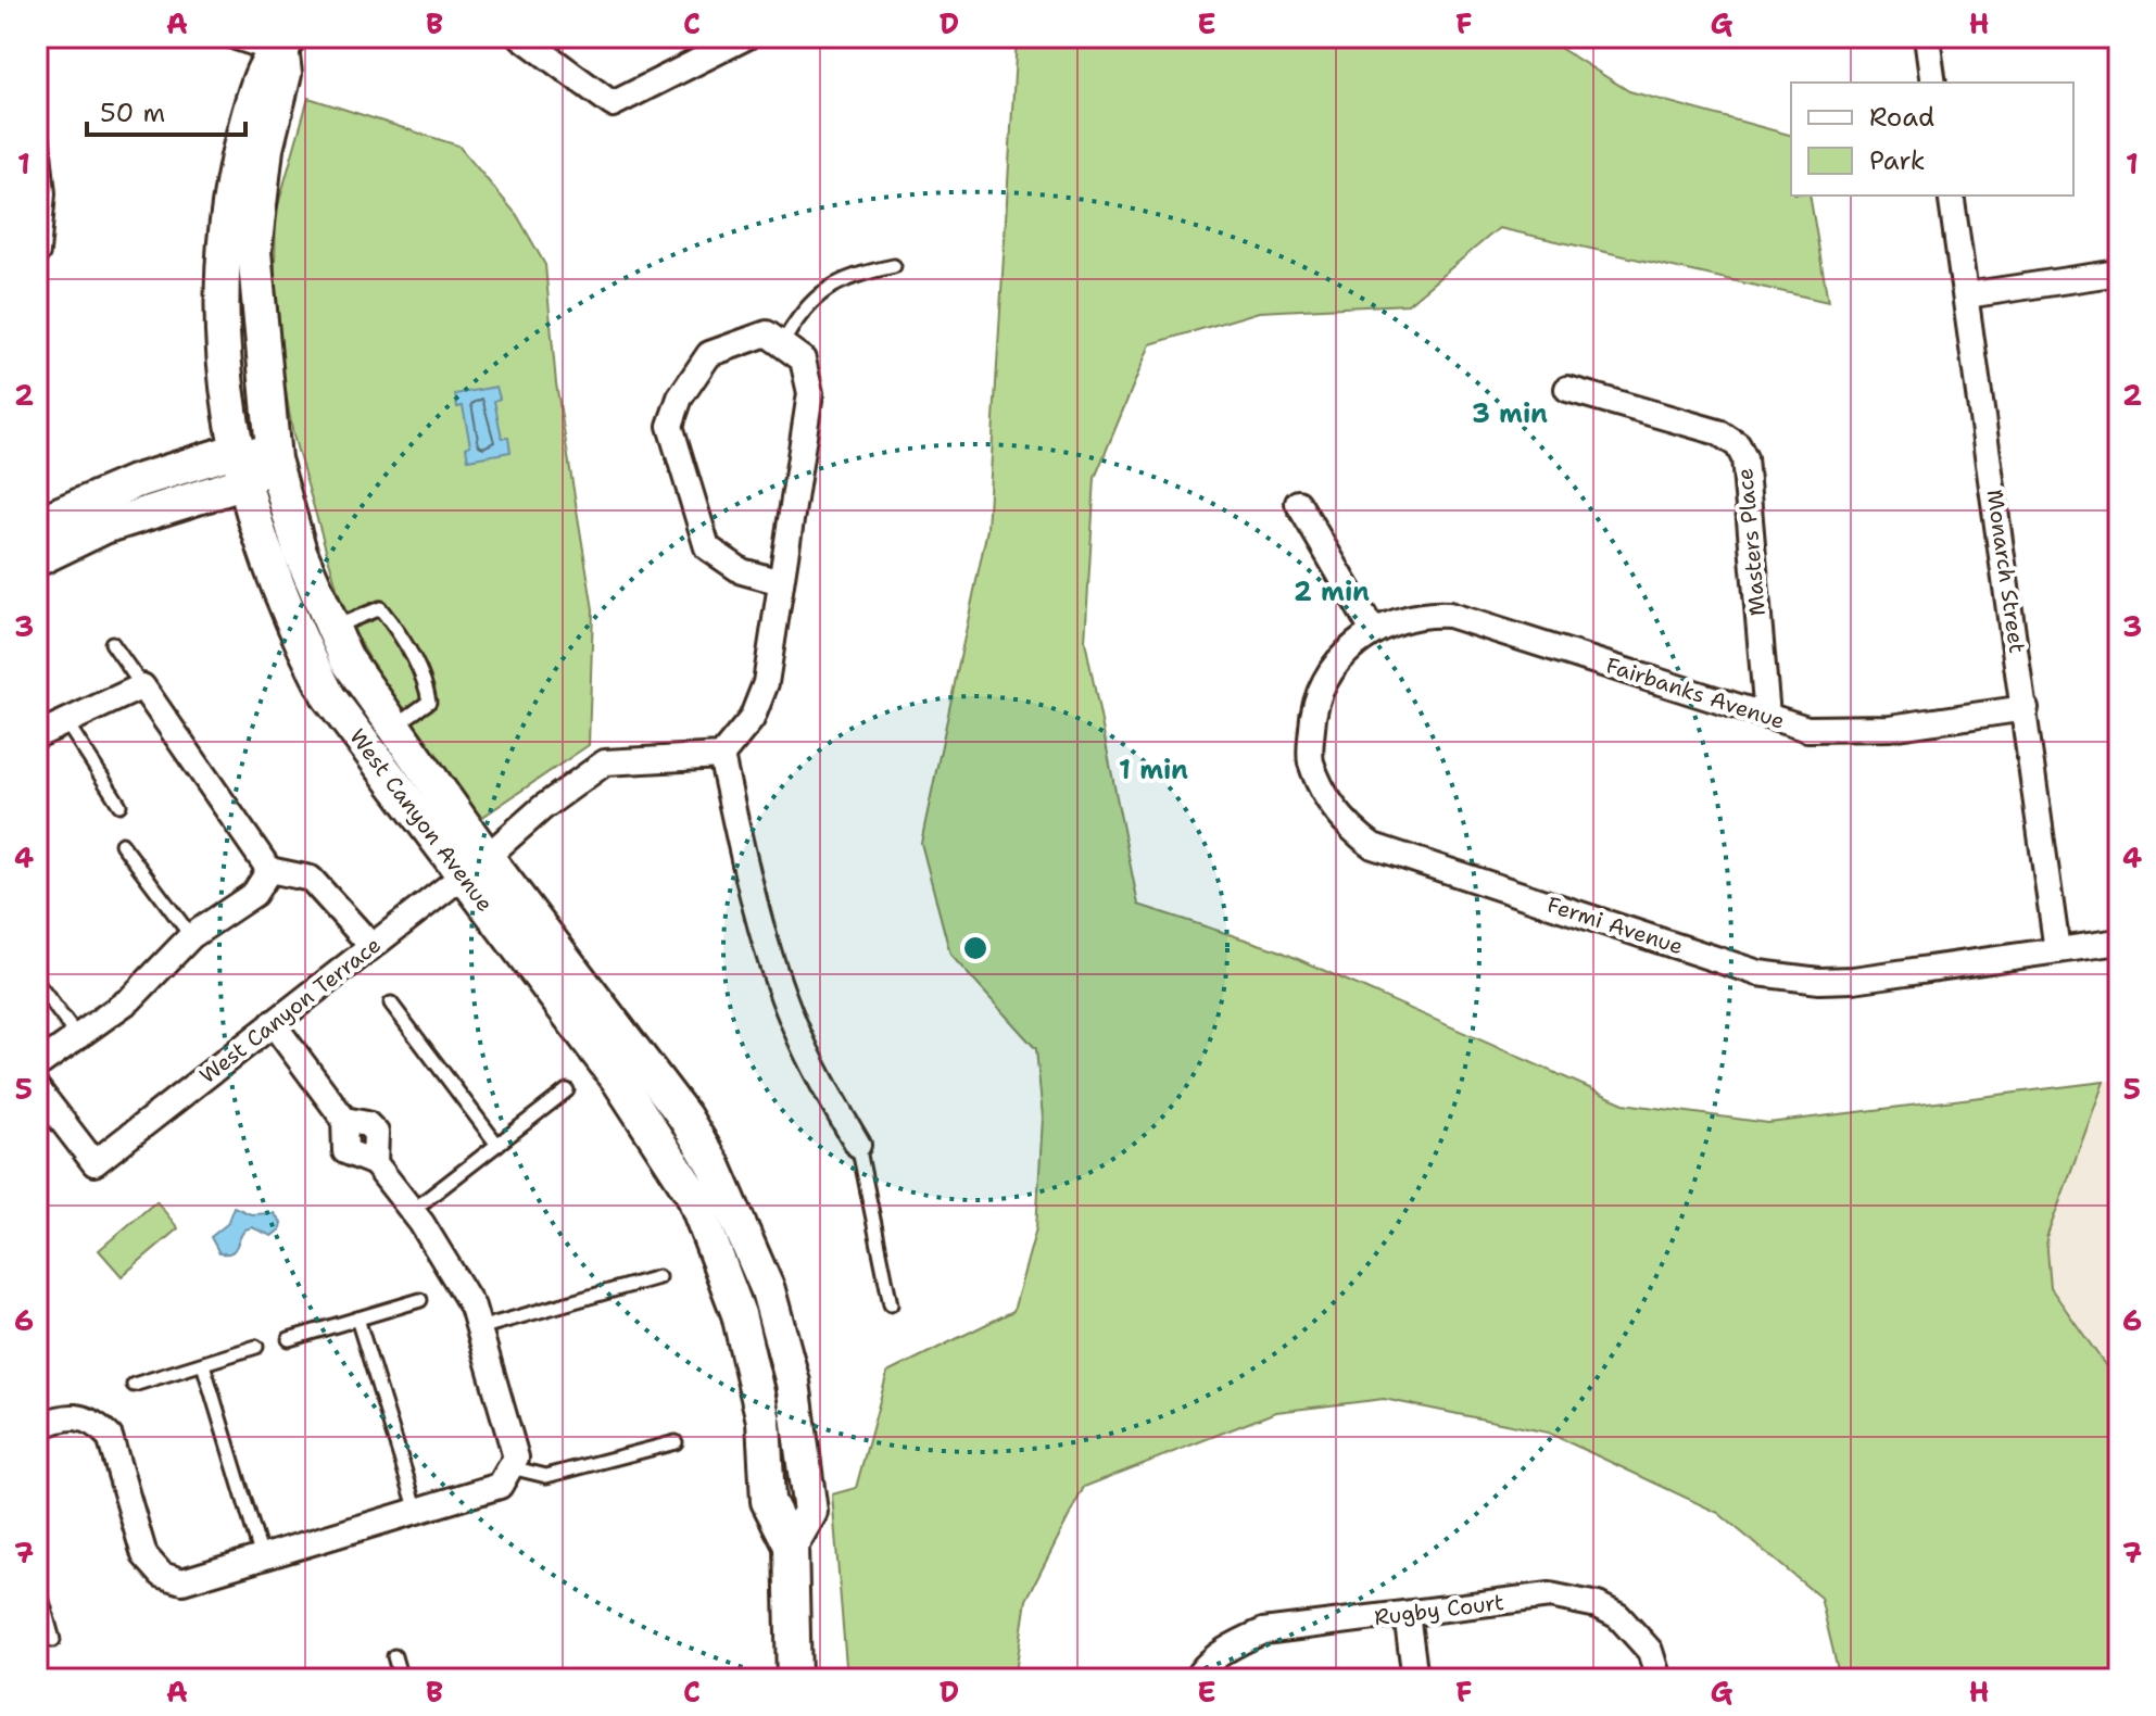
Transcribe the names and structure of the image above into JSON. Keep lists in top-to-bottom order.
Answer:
{
  "streets": {
    "street": [
      "Masters Place",
      "Monarch Street",
      "Fairbanks Avenue",
      "West Canyon Avenue",
      "Fermi Avenue",
      "West Canyon Terrace",
      "Rugby Court"
    ]
  },
  "crossings": [
    ["Masters Place", "Fairbanks Avenue"],
    ["Monarch Street", "Fairbanks Avenue"],
    ["Monarch Street", "Fermi Avenue"],
    ["Fairbanks Avenue", "Fermi Avenue"],
    ["West Canyon Avenue", "West Canyon Terrace"]
  ],
  "legend": ["Road", "Park"],
  "scale_bar": "50 m",
  "grid": {
    "columns": [
      "A",
      "B",
      "C",
      "D",
      "E",
      "F",
      "G",
      "H"
    ],
    "rows": [
      "1",
      "2",
      "3",
      "4",
      "5",
      "6",
      "7"
    ]
  },
  "rings": ["3 min", "2 min", "1 min"]
}
